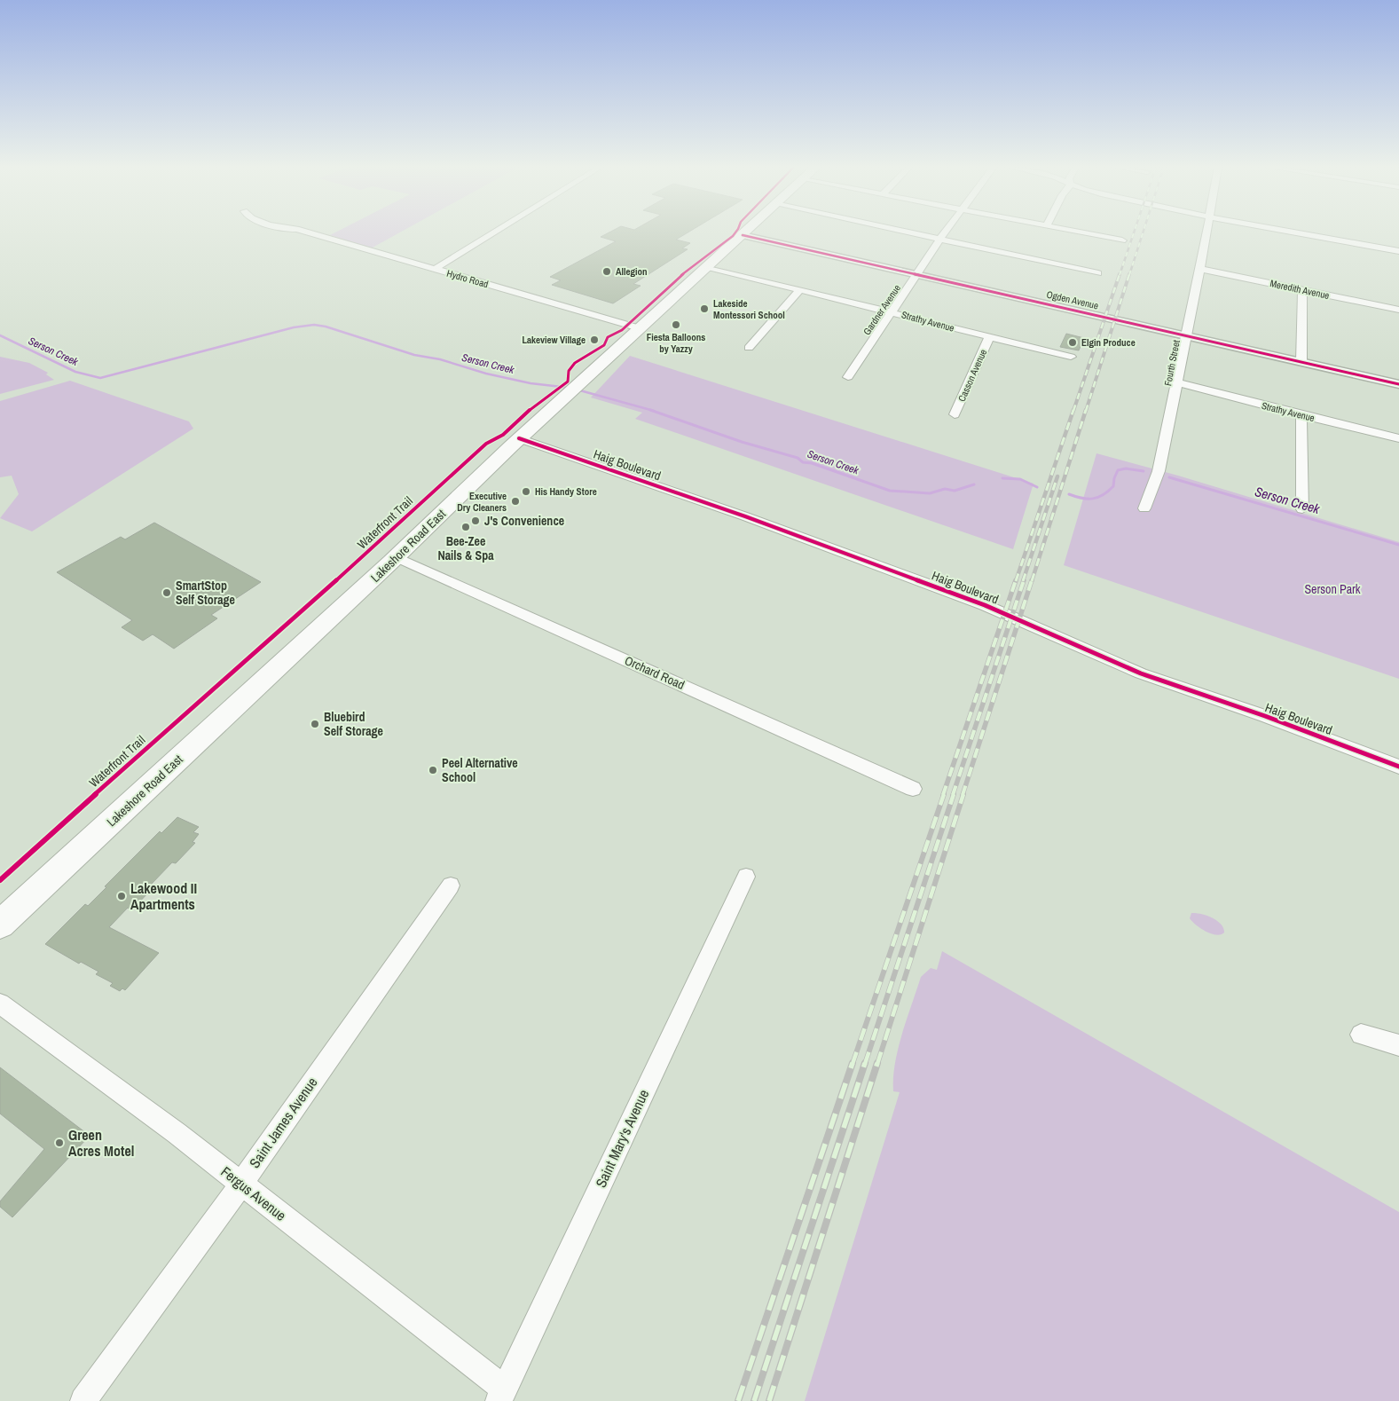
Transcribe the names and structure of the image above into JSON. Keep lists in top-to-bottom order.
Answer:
{
  "streets": {
    "main road": ["Lakeshore Road East"],
    "street": [
      "Hydro Road",
      "Meredith Avenue",
      "Ogden Avenue",
      "Gardner Avenue",
      "Strathy Avenue",
      "Fourth Street",
      "Casson Avenue",
      "Haig Boulevard",
      "Orchard Road",
      "Saint James Avenue",
      "Saint Mary's Avenue",
      "Fergus Avenue"
    ],
    "cycle path": ["Waterfront Trail"]
  },
  "crossings": [
    ["Hydro Road", "Lakeshore Road East"],
    ["Meredith Avenue", "Fourth Street"],
    ["Ogden Avenue", "Gardner Avenue"],
    ["Ogden Avenue", "Fourth Street"],
    ["Ogden Avenue", "Lakeshore Road East"],
    ["Gardner Avenue", "Strathy Avenue"],
    ["Strathy Avenue", "Fourth Street"],
    ["Strathy Avenue", "Casson Avenue"],
    ["Strathy Avenue", "Lakeshore Road East"],
    ["Haig Boulevard", "Lakeshore Road East"],
    ["Lakeshore Road East", "Orchard Road"],
    ["Saint James Avenue", "Fergus Avenue"],
    ["Saint Mary's Avenue", "Fergus Avenue"]
  ],
  "water": ["Serson Creek"],
  "parks": ["Serson Park"],
  "places": [
    "Allegion",
    "Lakeside Montessori School",
    "Fiesta Balloons by Yazzy",
    "Lakeview Village",
    "Elgin Produce",
    "His Handy Store",
    "Executive Dry Cleaners",
    "J's Convenience",
    "Bee-Zee Nails & Spa",
    "SmartStop Self Storage",
    "Bluebird Self Storage",
    "Peel Alternative School",
    "Lakewood II Apartments",
    "Green Acres Motel"
  ]
}
